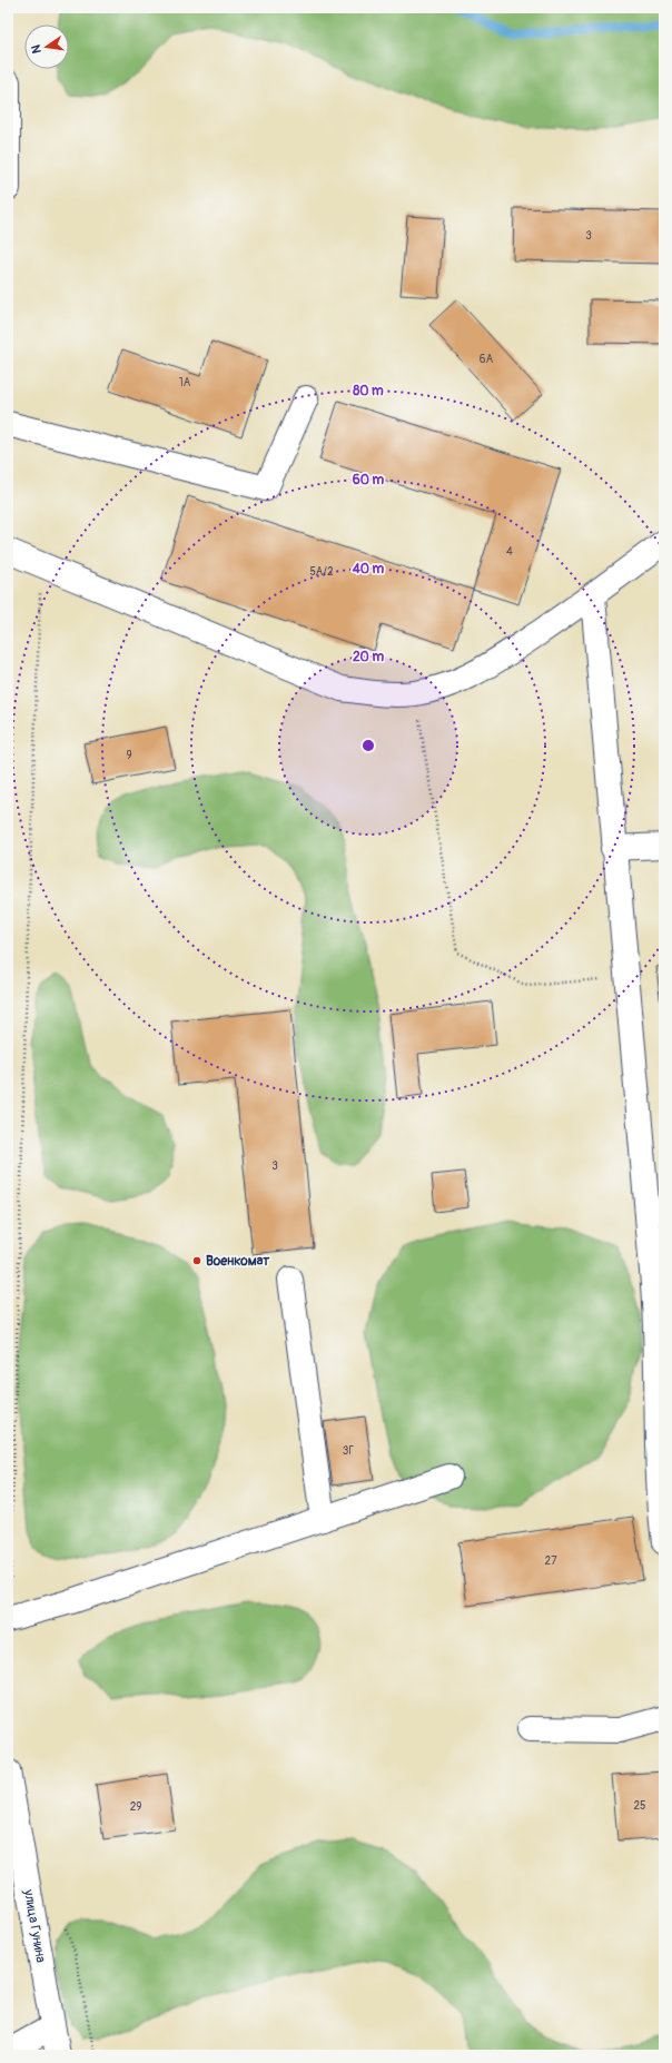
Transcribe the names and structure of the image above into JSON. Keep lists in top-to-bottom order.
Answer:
{
  "streets": {
    "street": ["улица Гунина"]
  },
  "places": ["Военкомат"],
  "house_numbers": [
    "3",
    "6А",
    "1А",
    "4",
    "5А/2",
    "9",
    "3",
    "3Г",
    "27",
    "25",
    "29"
  ],
  "north": "left",
  "rings": [
    "80 m",
    "60 m",
    "40 m",
    "20 m"
  ]
}
